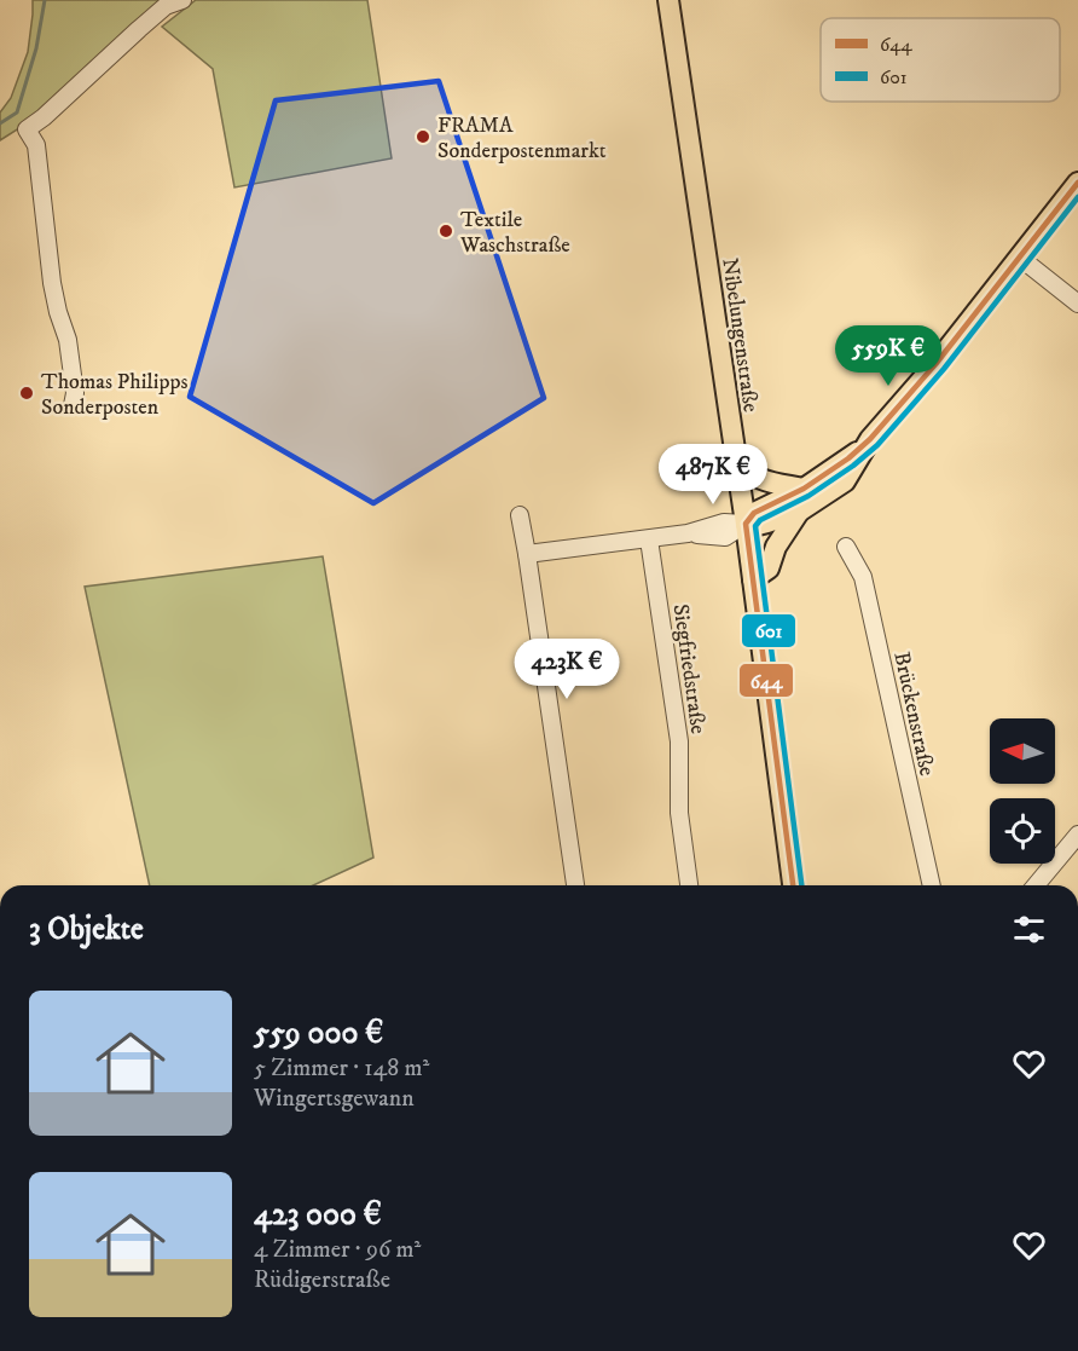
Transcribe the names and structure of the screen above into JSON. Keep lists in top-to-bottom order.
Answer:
{
  "streets": {
    "main road": ["Nibelungenstraße"],
    "street": ["Siegfriedstraße", "Brückenstraße"]
  },
  "places": ["FRAMA Sonderpostenmarkt", "Textile Waschstraße", "Thomas Philipps Sonderposten"],
  "lines": ["transit line 644", "transit line 601"],
  "legend": ["644", "601"],
  "north": "left",
  "page": {
    "price": ["559K €", "487K €", "423K €"],
    "heading": "3 Objekte",
    "list": [
      {
        "name": "559 000 €",
        "note": "5 Zimmer · 148 m² · Wingertsgewann"
      },
      {
        "name": "423 000 €",
        "note": "4 Zimmer · 96 m² · Rüdigerstraße"
      }
    ]
  }
}
